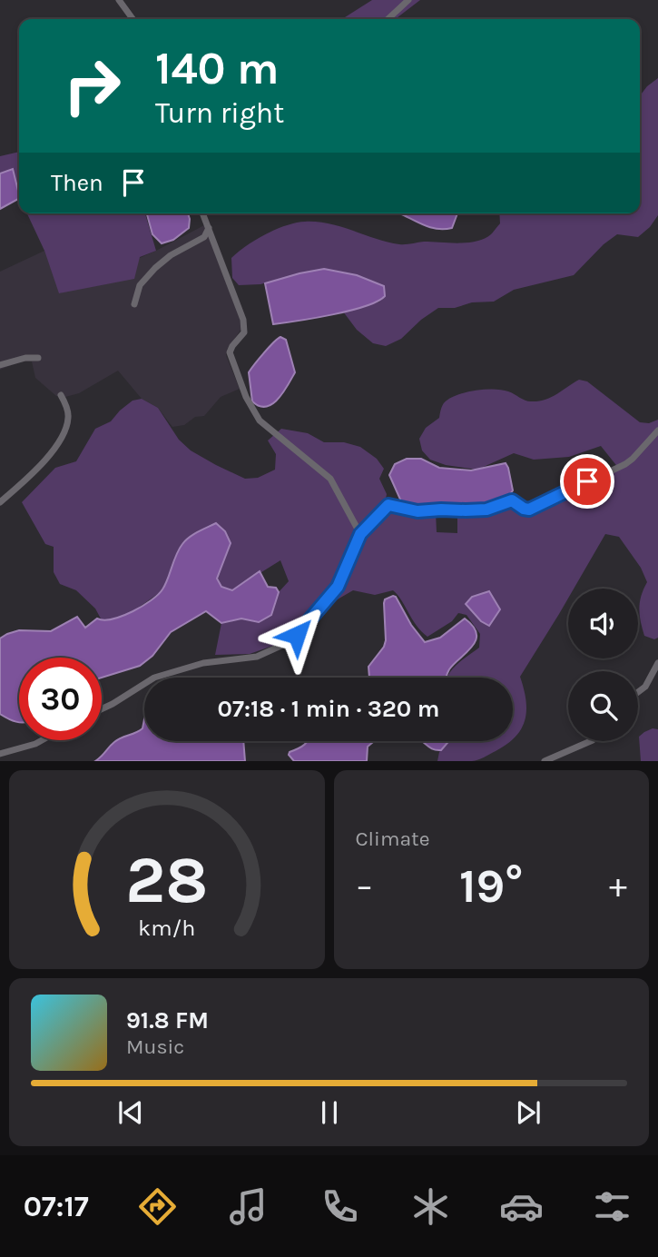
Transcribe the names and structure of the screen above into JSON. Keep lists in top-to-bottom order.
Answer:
{
  "page": {
    "turn": ["140 m", "Turn right"],
    "then": "Then",
    "limit": "30",
    "trip": "07:18 · 1 min · 320 m",
    "tile": "Climate",
    "heat": ["−", "19°", "+"],
    "song": ["91.8 FM", "Music"],
    "tabs": "07:17",
    "gauge": ["28", "km/h"]
  }
}
